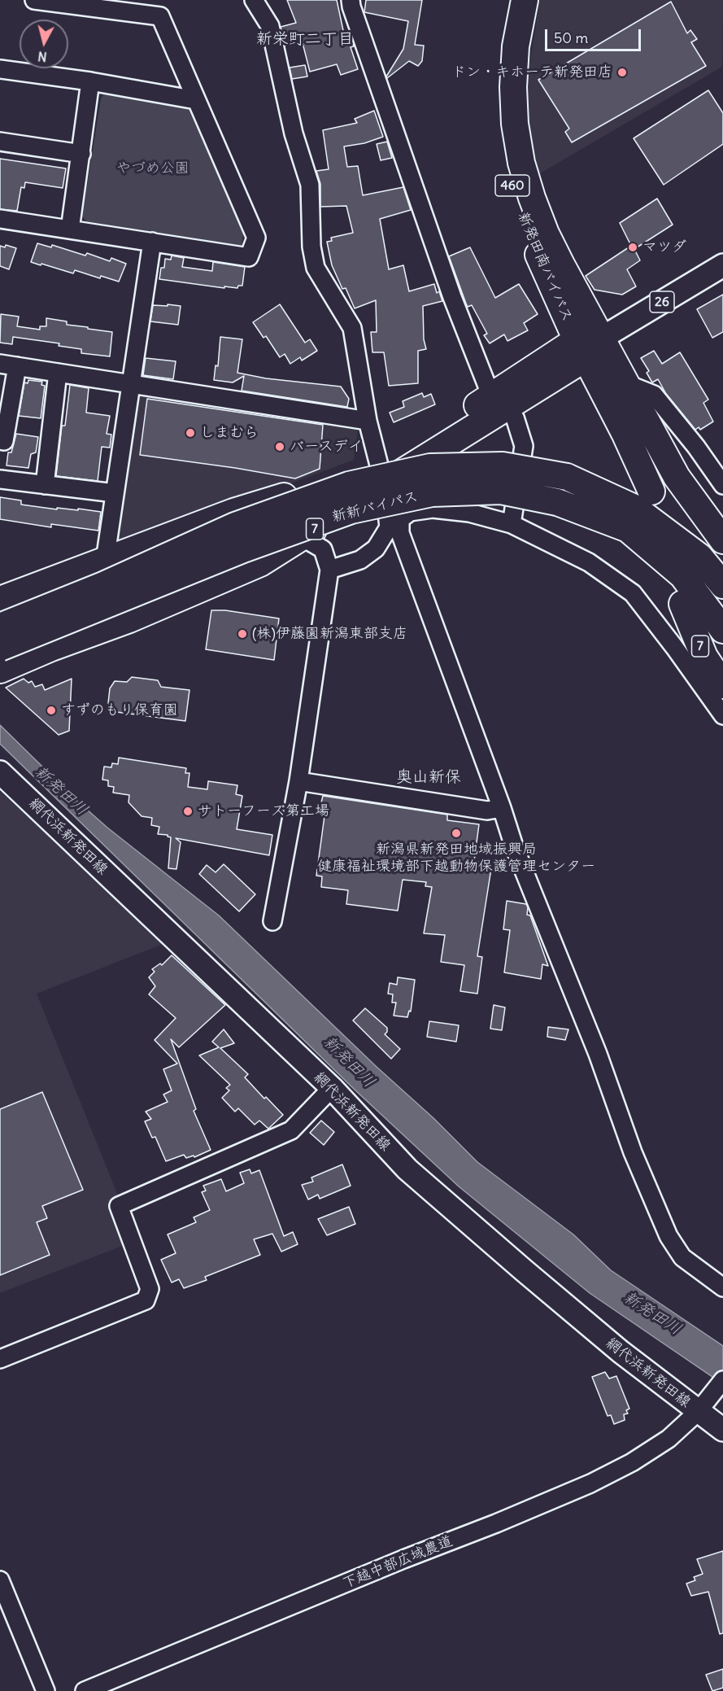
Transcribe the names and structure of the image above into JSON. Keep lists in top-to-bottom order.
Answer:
{
  "streets": {
    "highway": [
      "460",
      "新発田南バイパス",
      "新新バイパス",
      "7"
    ],
    "main road": ["26", "網代浜新発田線"],
    "street": ["下越中部広域農道"]
  },
  "crossings": [
    ["新発田南バイパス", "26"],
    ["新発田南バイパス", "7"],
    ["26", "7"],
    ["網代浜新発田線", "下越中部広域農道"]
  ],
  "districts": ["新栄町二丁目", "奥山新保"],
  "water": ["新発田川"],
  "parks": ["やづめ公園"],
  "places": [
    "ドン・キホーテ新発田店",
    "マツダ",
    "しまむら",
    "バースデイ",
    "(株)伊藤園新潟東部支店",
    "すずのもり保育園",
    "サトーフーズ第工場",
    "新潟県新発田地域振興局 健康福祉環境部下越動物保護管理センター"
  ],
  "scale_bar": "50 m",
  "north": "bottom"
}
